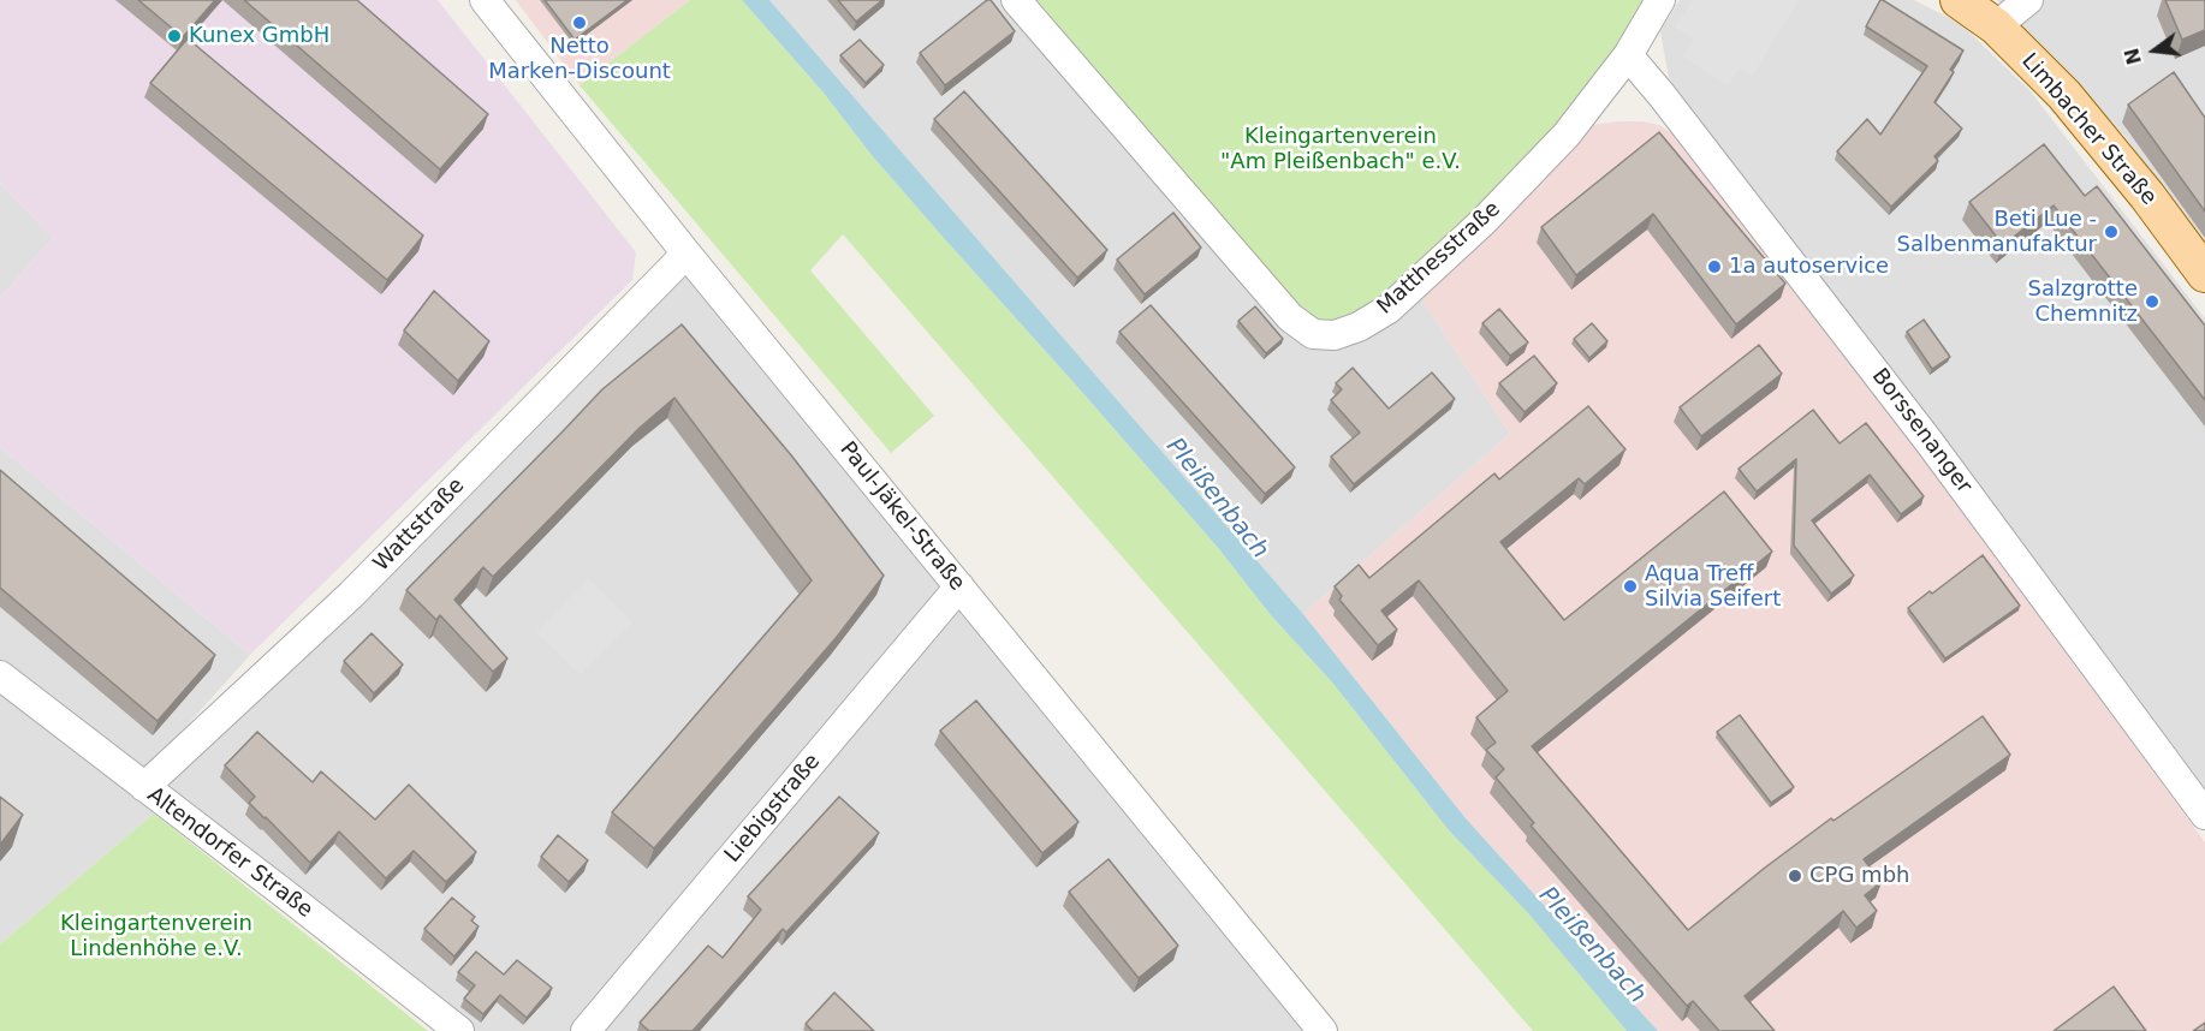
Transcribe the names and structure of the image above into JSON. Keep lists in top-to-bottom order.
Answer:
{
  "streets": {
    "main road": ["Limbacher Straße"],
    "street": [
      "Matthesstraße",
      "Borssenanger",
      "Paul-Jäkel-Straße",
      "Wattstraße",
      "Liebigstraße",
      "Altendorfer Straße"
    ]
  },
  "crossings": [
    ["Matthesstraße", "Borssenanger"],
    ["Paul-Jäkel-Straße", "Wattstraße"],
    ["Paul-Jäkel-Straße", "Liebigstraße"],
    ["Wattstraße", "Altendorfer Straße"]
  ],
  "water": ["Pleißenbach"],
  "parks": ["Kleingartenverein \"Am Pleißenbach\" e.V.", "Kleingartenverein Lindenhöhe e.V."],
  "places": [
    "Netto Marken-Discount",
    "Kunex GmbH",
    "Beti Lue - Salbenmanufaktur",
    "1a autoservice",
    "Salzgrotte Chemnitz",
    "Aqua Treff Silvia Seifert",
    "CPG mbh"
  ],
  "north": "left"
}
